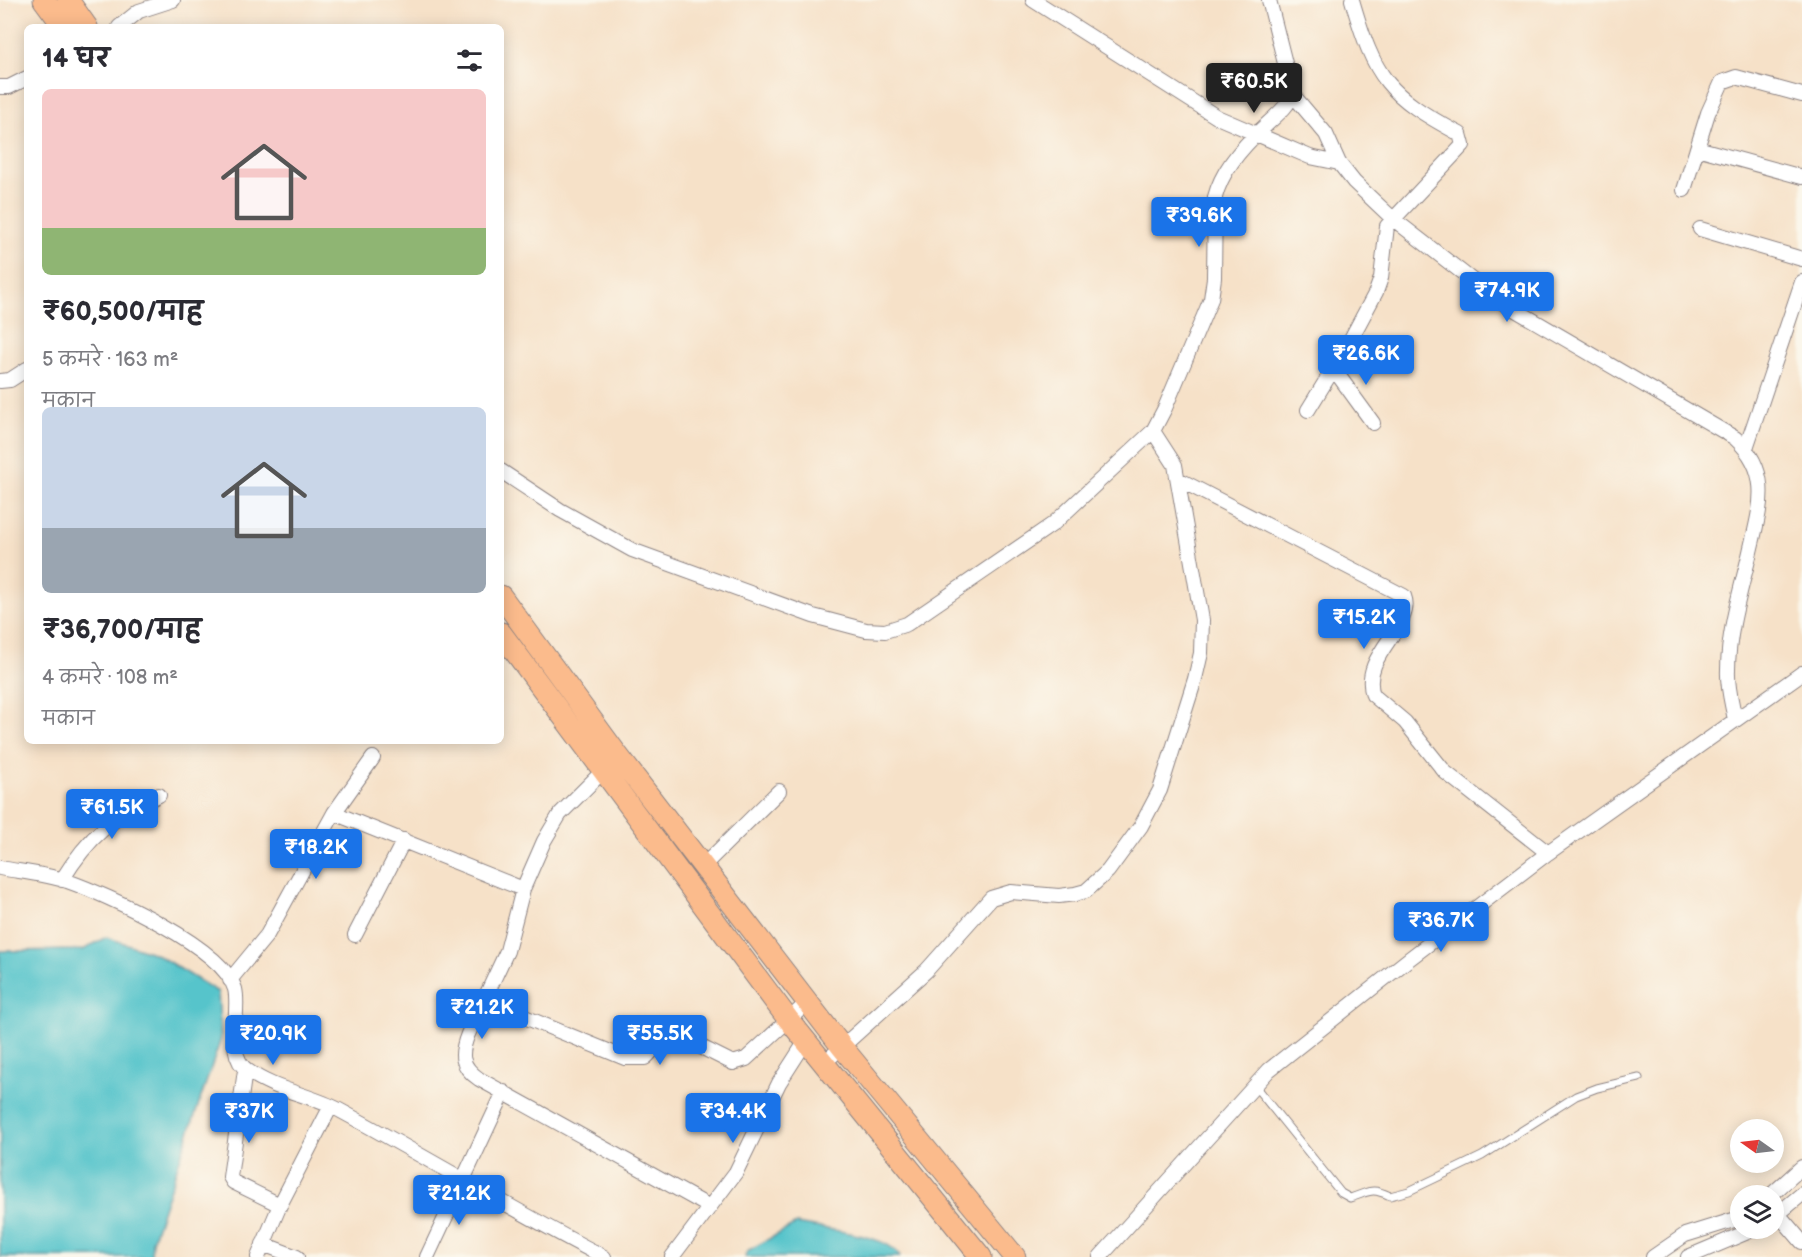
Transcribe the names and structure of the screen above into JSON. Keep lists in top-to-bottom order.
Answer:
{
  "north": "left",
  "page": {
    "heading": "14 घर",
    "price": [
      "₹60.5K",
      "₹39.6K",
      "₹74.9K",
      "₹26.6K",
      "₹15.2K",
      "₹61.5K",
      "₹18.2K",
      "₹36.7K",
      "₹21.2K",
      "₹20.9K",
      "₹55.5K",
      "₹37K",
      "₹34.4K",
      "₹21.2K"
    ],
    "list": [
      {
        "name": "₹60,500/माह",
        "note": "5 कमरे · 163 m² · मकान"
      },
      {
        "name": "₹36,700/माह",
        "note": "4 कमरे · 108 m² · मकान"
      }
    ]
  }
}
